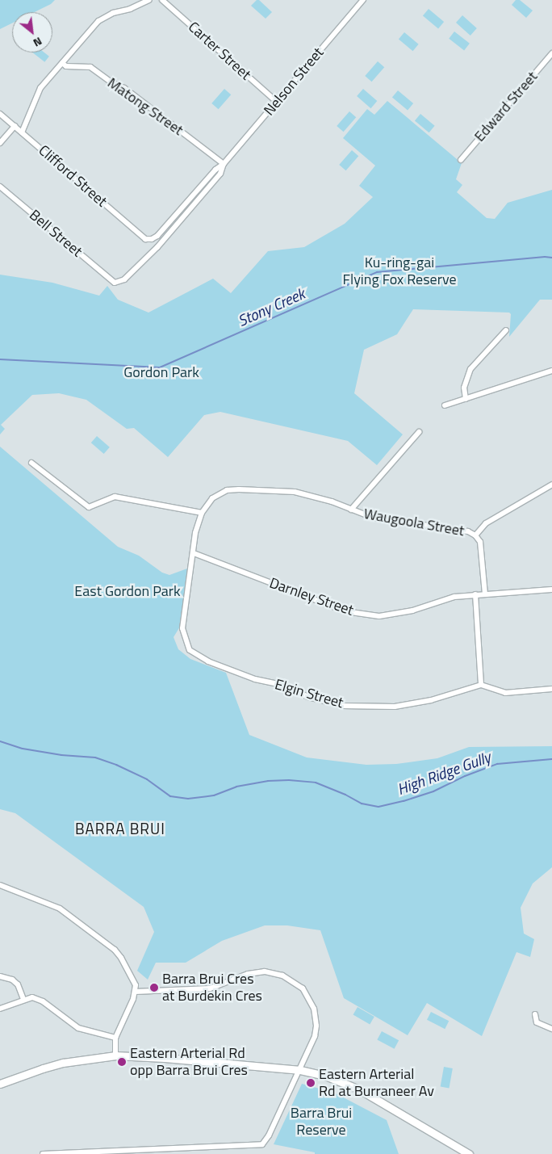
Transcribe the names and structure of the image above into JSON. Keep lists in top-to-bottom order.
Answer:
{
  "streets": {
    "street": [
      "Carter Street",
      "Nelson Street",
      "Matong Street",
      "Edward Street",
      "Clifford Street",
      "Bell Street",
      "Waugoola Street",
      "Darnley Street",
      "Elgin Street"
    ]
  },
  "crossings": [
    ["Carter Street", "Nelson Street"],
    ["Nelson Street", "Matong Street"],
    ["Nelson Street", "Clifford Street"],
    ["Nelson Street", "Bell Street"],
    ["Waugoola Street", "Darnley Street"],
    ["Waugoola Street", "Elgin Street"]
  ],
  "districts": ["BARRA BRUI"],
  "water": ["Stony Creek", "High Ridge Gully"],
  "parks": [
    "Ku-ring-gai Flying Fox Reserve",
    "Gordon Park",
    "East Gordon Park",
    "Barra Brui Reserve"
  ],
  "places": ["Barra Brui Cres at Burdekin Cres", "Eastern Arterial Rd opp Barra Brui Cres", "Eastern Arterial Rd at Burraneer Av"],
  "north": "bottom right"
}
